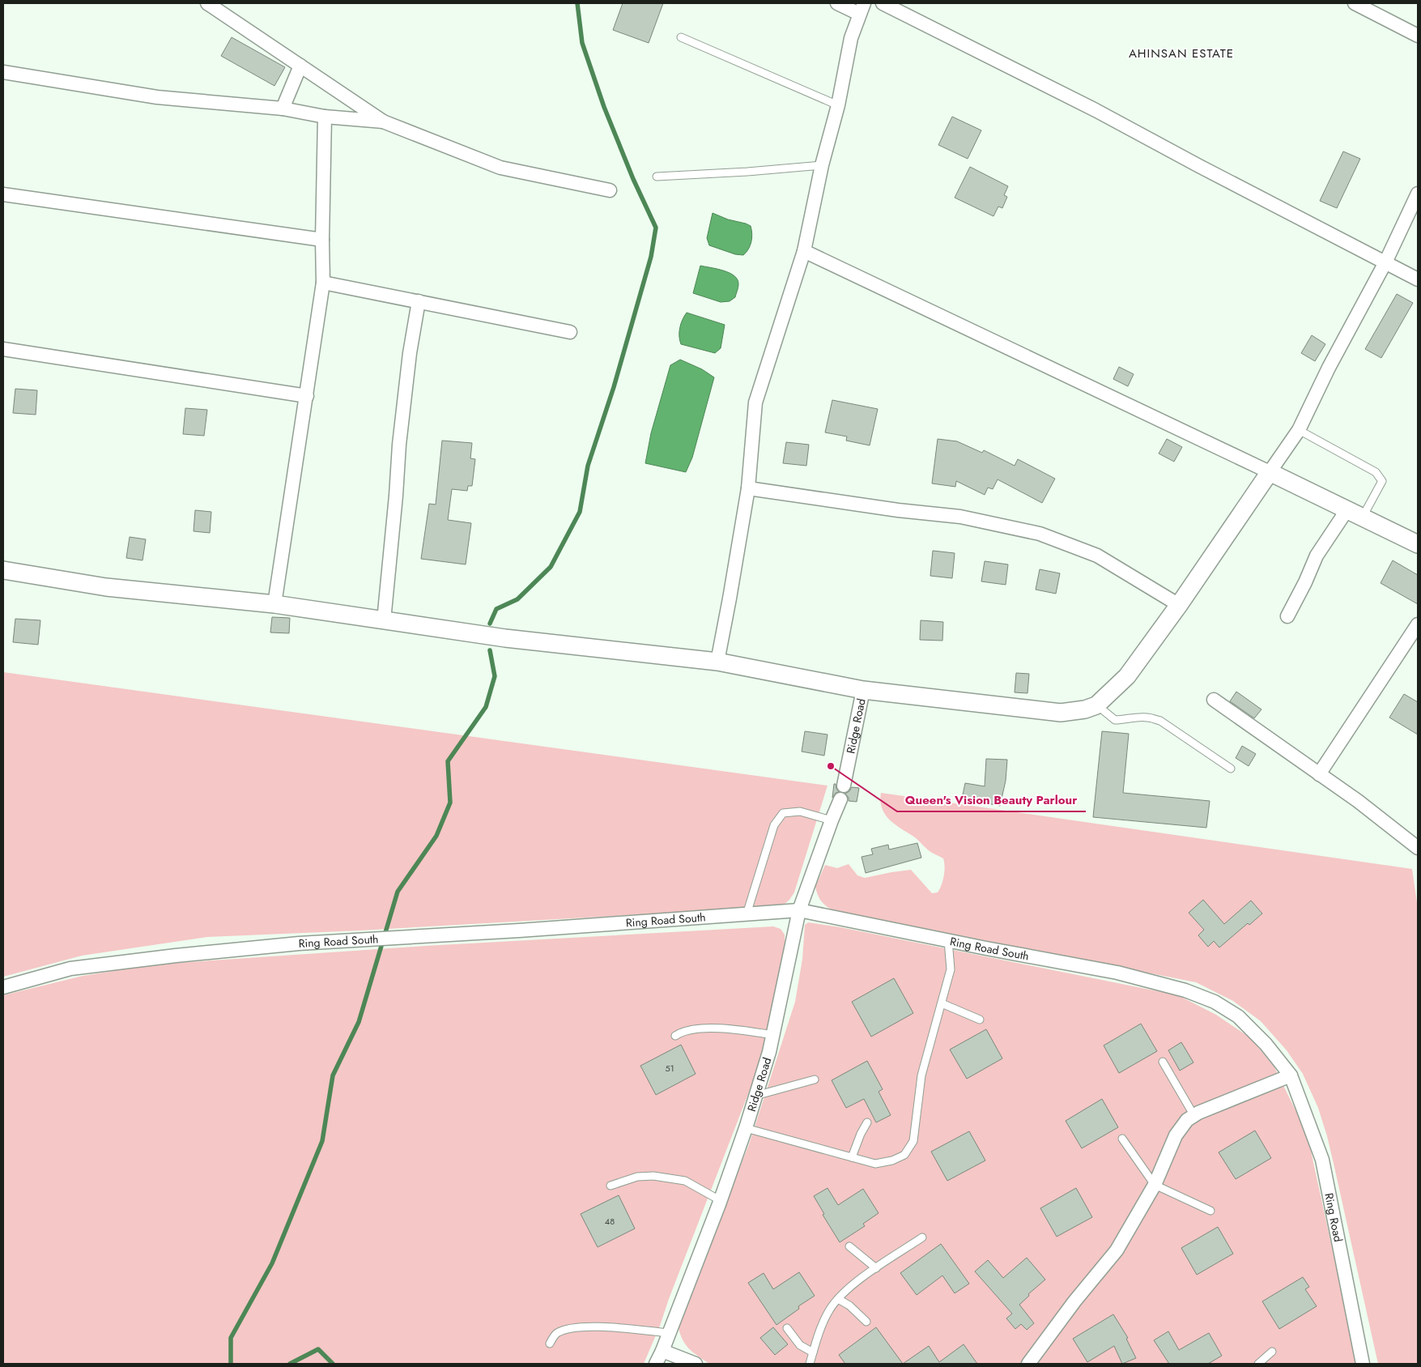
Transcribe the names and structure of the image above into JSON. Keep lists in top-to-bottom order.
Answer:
{
  "streets": {
    "street": ["Ridge Road", "Ring Road South", "Ring Road"]
  },
  "crossings": [
    ["Ridge Road", "Ring Road South"],
    ["Ring Road South", "Ring Road"]
  ],
  "districts": ["AHINSAN ESTATE"],
  "places": ["Queen's Vision Beauty Parlour"],
  "house_numbers": ["51", "48"]
}
